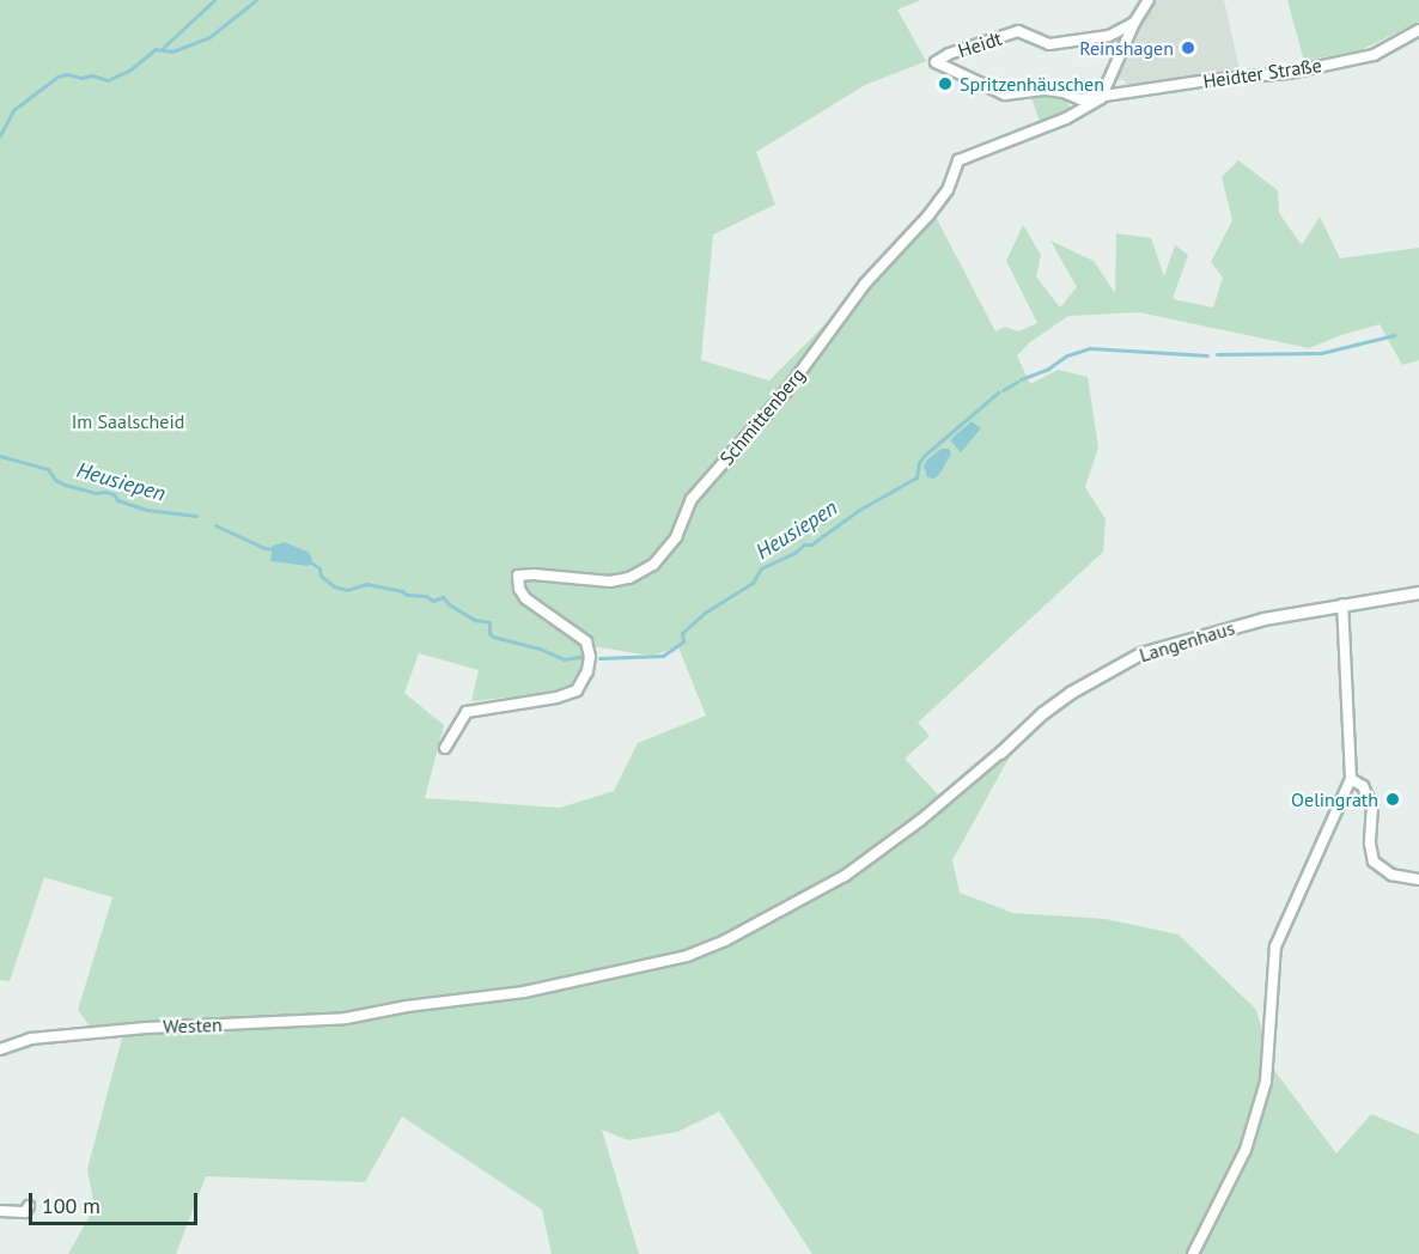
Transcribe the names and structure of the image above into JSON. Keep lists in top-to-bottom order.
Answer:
{
  "streets": {
    "street": [
      "Heidt",
      "Heidter Straße",
      "Schmittenberg",
      "Langenhaus",
      "Westen"
    ]
  },
  "crossings": [
    ["Heidt", "Heidter Straße"],
    ["Heidt", "Schmittenberg"],
    ["Heidter Straße", "Schmittenberg"],
    ["Langenhaus", "Westen"]
  ],
  "water": ["Heusiepen"],
  "parks": ["Im Saalscheid"],
  "places": ["Reinshagen", "Spritzenhäuschen", "Oelingrath"],
  "scale_bar": "100 m"
}
